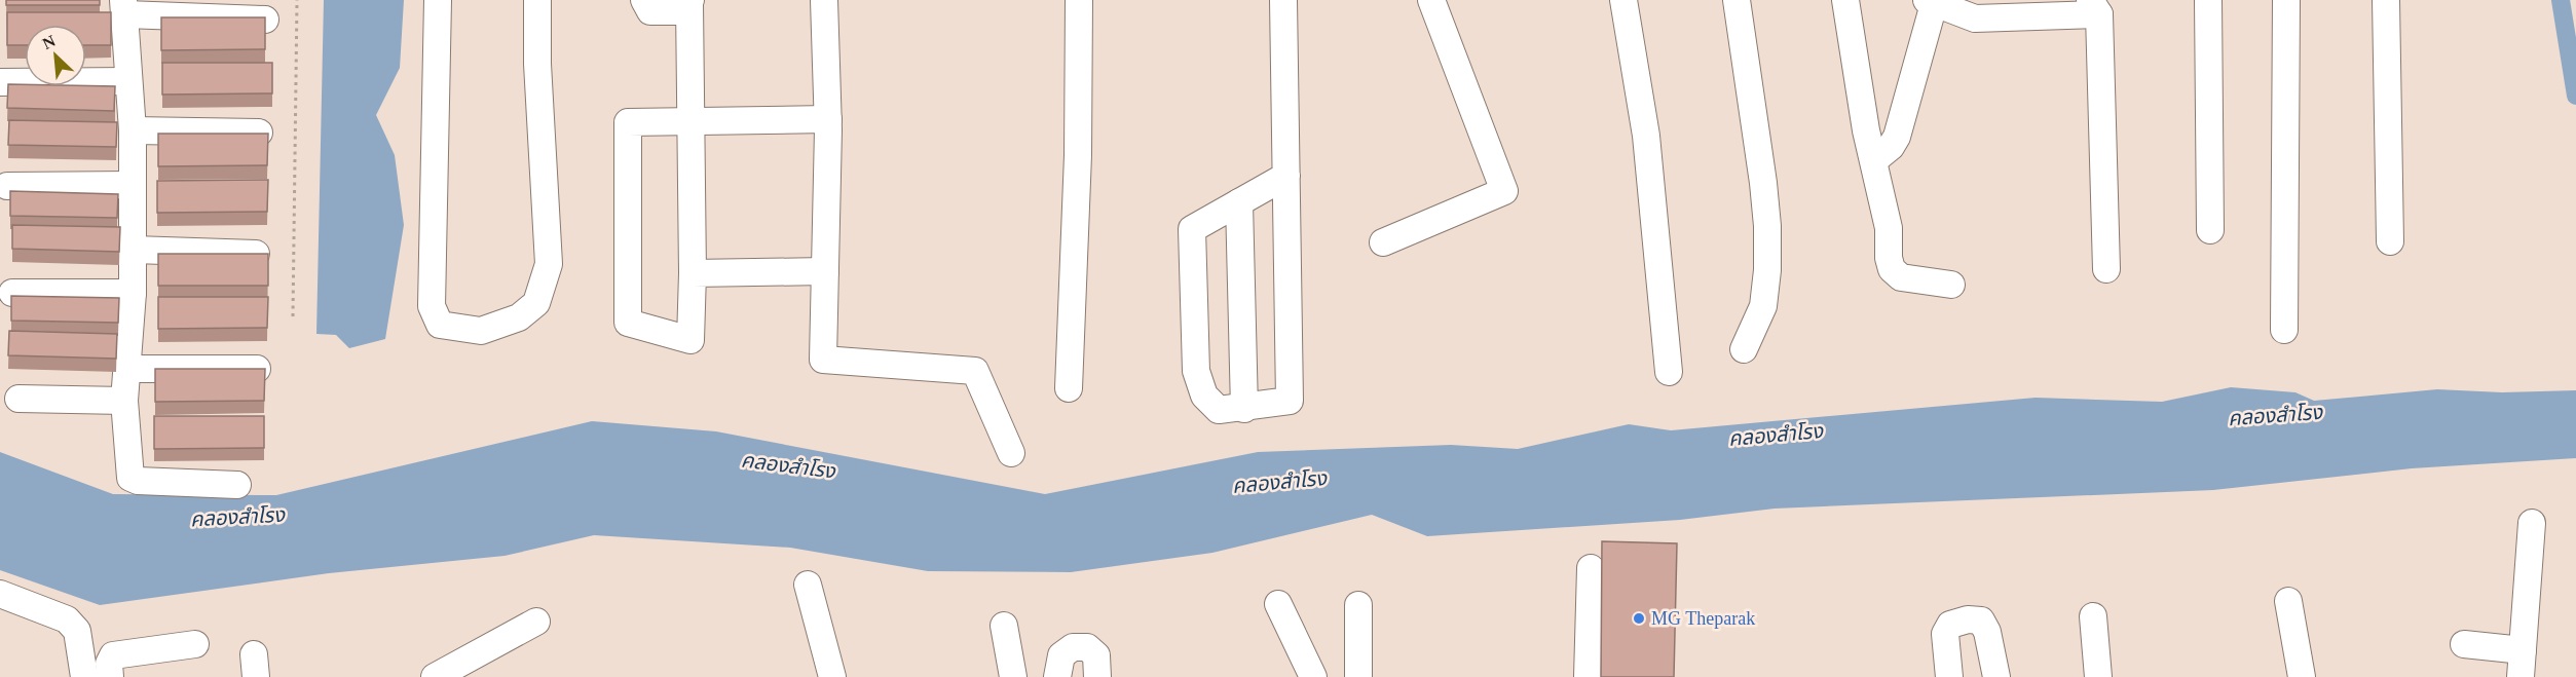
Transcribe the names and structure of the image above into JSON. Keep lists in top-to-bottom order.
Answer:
{
  "water": ["คลองสำโรง"],
  "places": ["MG Theparak"],
  "north": "top left"
}
